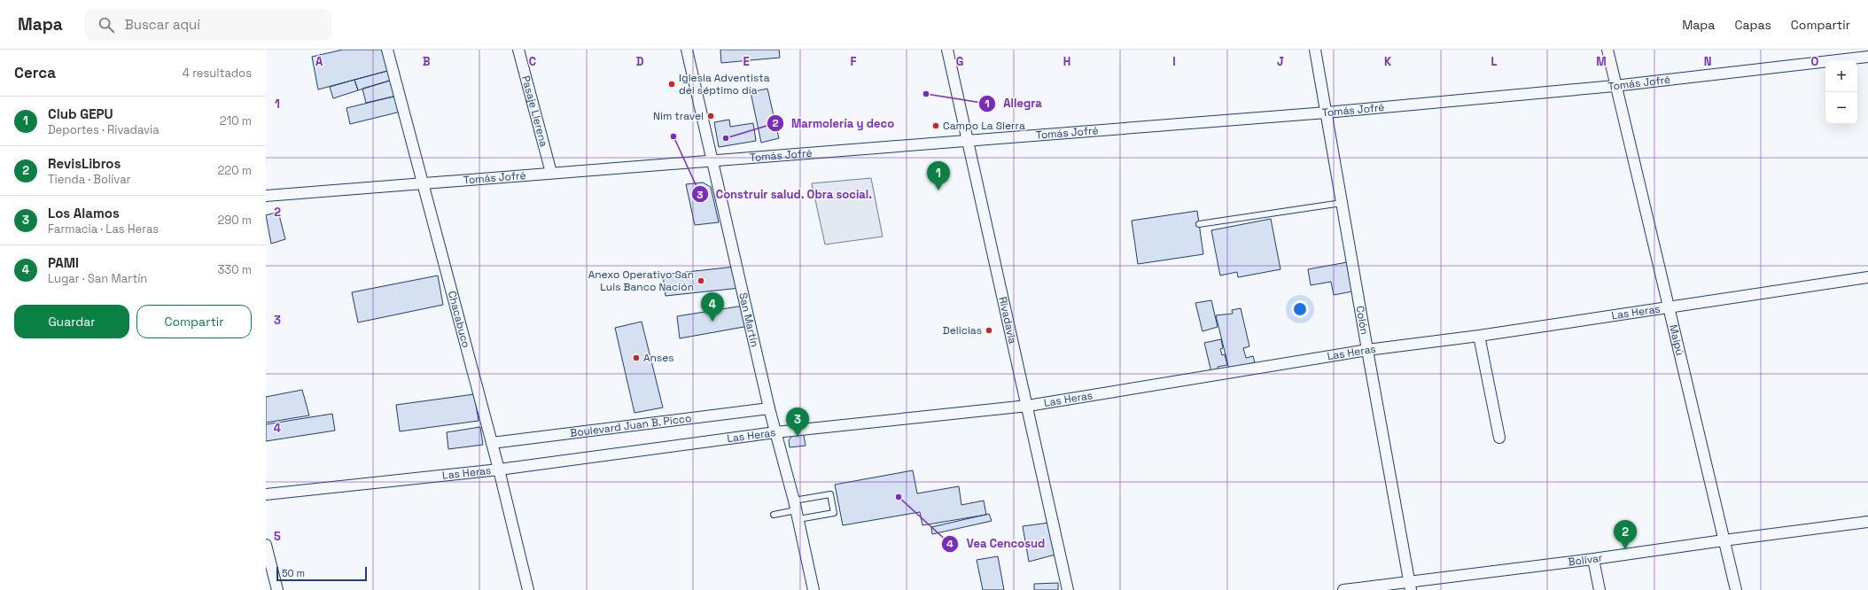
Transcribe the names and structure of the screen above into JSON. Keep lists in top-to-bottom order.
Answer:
{
  "streets": {
    "street": [
      "Tomás Jofré",
      "Pasaje Llerena",
      "Las Heras",
      "Chacabuco",
      "San Martín",
      "Rivadavia",
      "Colón",
      "Maipú",
      "Boulevard Juan B. Picco",
      "Bolívar"
    ]
  },
  "crossings": [
    ["Tomás Jofré", "Pasaje Llerena"],
    ["Tomás Jofré", "Chacabuco"],
    ["Tomás Jofré", "San Martín"],
    ["Tomás Jofré", "Rivadavia"],
    ["Tomás Jofré", "Colón"],
    ["Tomás Jofré", "Maipú"],
    ["Las Heras", "Chacabuco"],
    ["Las Heras", "San Martín"],
    ["Las Heras", "Rivadavia"],
    ["Las Heras", "Colón"],
    ["Las Heras", "Maipú"],
    ["Chacabuco", "Boulevard Juan B. Picco"],
    ["San Martín", "Boulevard Juan B. Picco"],
    ["Colón", "Bolívar"],
    ["Maipú", "Bolívar"]
  ],
  "places": [
    "Iglesia Adventista del séptimo día",
    "Allegra",
    "Nim travel",
    "Campo La Sierra",
    "Construir salud. Obra social.",
    "Marmolería y deco",
    "Anexo Operativo San Luis Banco Nación",
    "Delicias",
    "Anses",
    "Vea Cencosud"
  ],
  "scale_bar": "50 m",
  "page": {
    "header": "Mapa",
    "search": "Buscar aquí",
    "nav": ["Mapa", "Capas", "Compartir"],
    "heading": ["Cerca", "4 resultados"],
    "map_buttons": ["+", "−"],
    "list": [
      {
        "mark": "1",
        "name": "Club GEPU",
        "note": "Deportes · Rivadavia",
        "value": "210 m"
      },
      {
        "mark": "2",
        "name": "RevisLibros",
        "note": "Tienda · Bolívar",
        "value": "220 m"
      },
      {
        "mark": "3",
        "name": "Los Alamos",
        "note": "Farmacia · Las Heras",
        "value": "290 m"
      },
      {
        "mark": "4",
        "name": "PAMI",
        "note": "Lugar · San Martín",
        "value": "330 m"
      }
    ],
    "pins": [
      "1",
      "4",
      "3",
      "2"
    ],
    "buttons": ["Guardar", "Compartir"],
    "scale": "50 m"
  },
  "grid": {
    "columns": [
      "A",
      "B",
      "C",
      "D",
      "E",
      "F",
      "G",
      "H",
      "I",
      "J",
      "K",
      "L",
      "M",
      "N",
      "O"
    ],
    "rows": [
      "1",
      "2",
      "3",
      "4",
      "5"
    ]
  }
}
